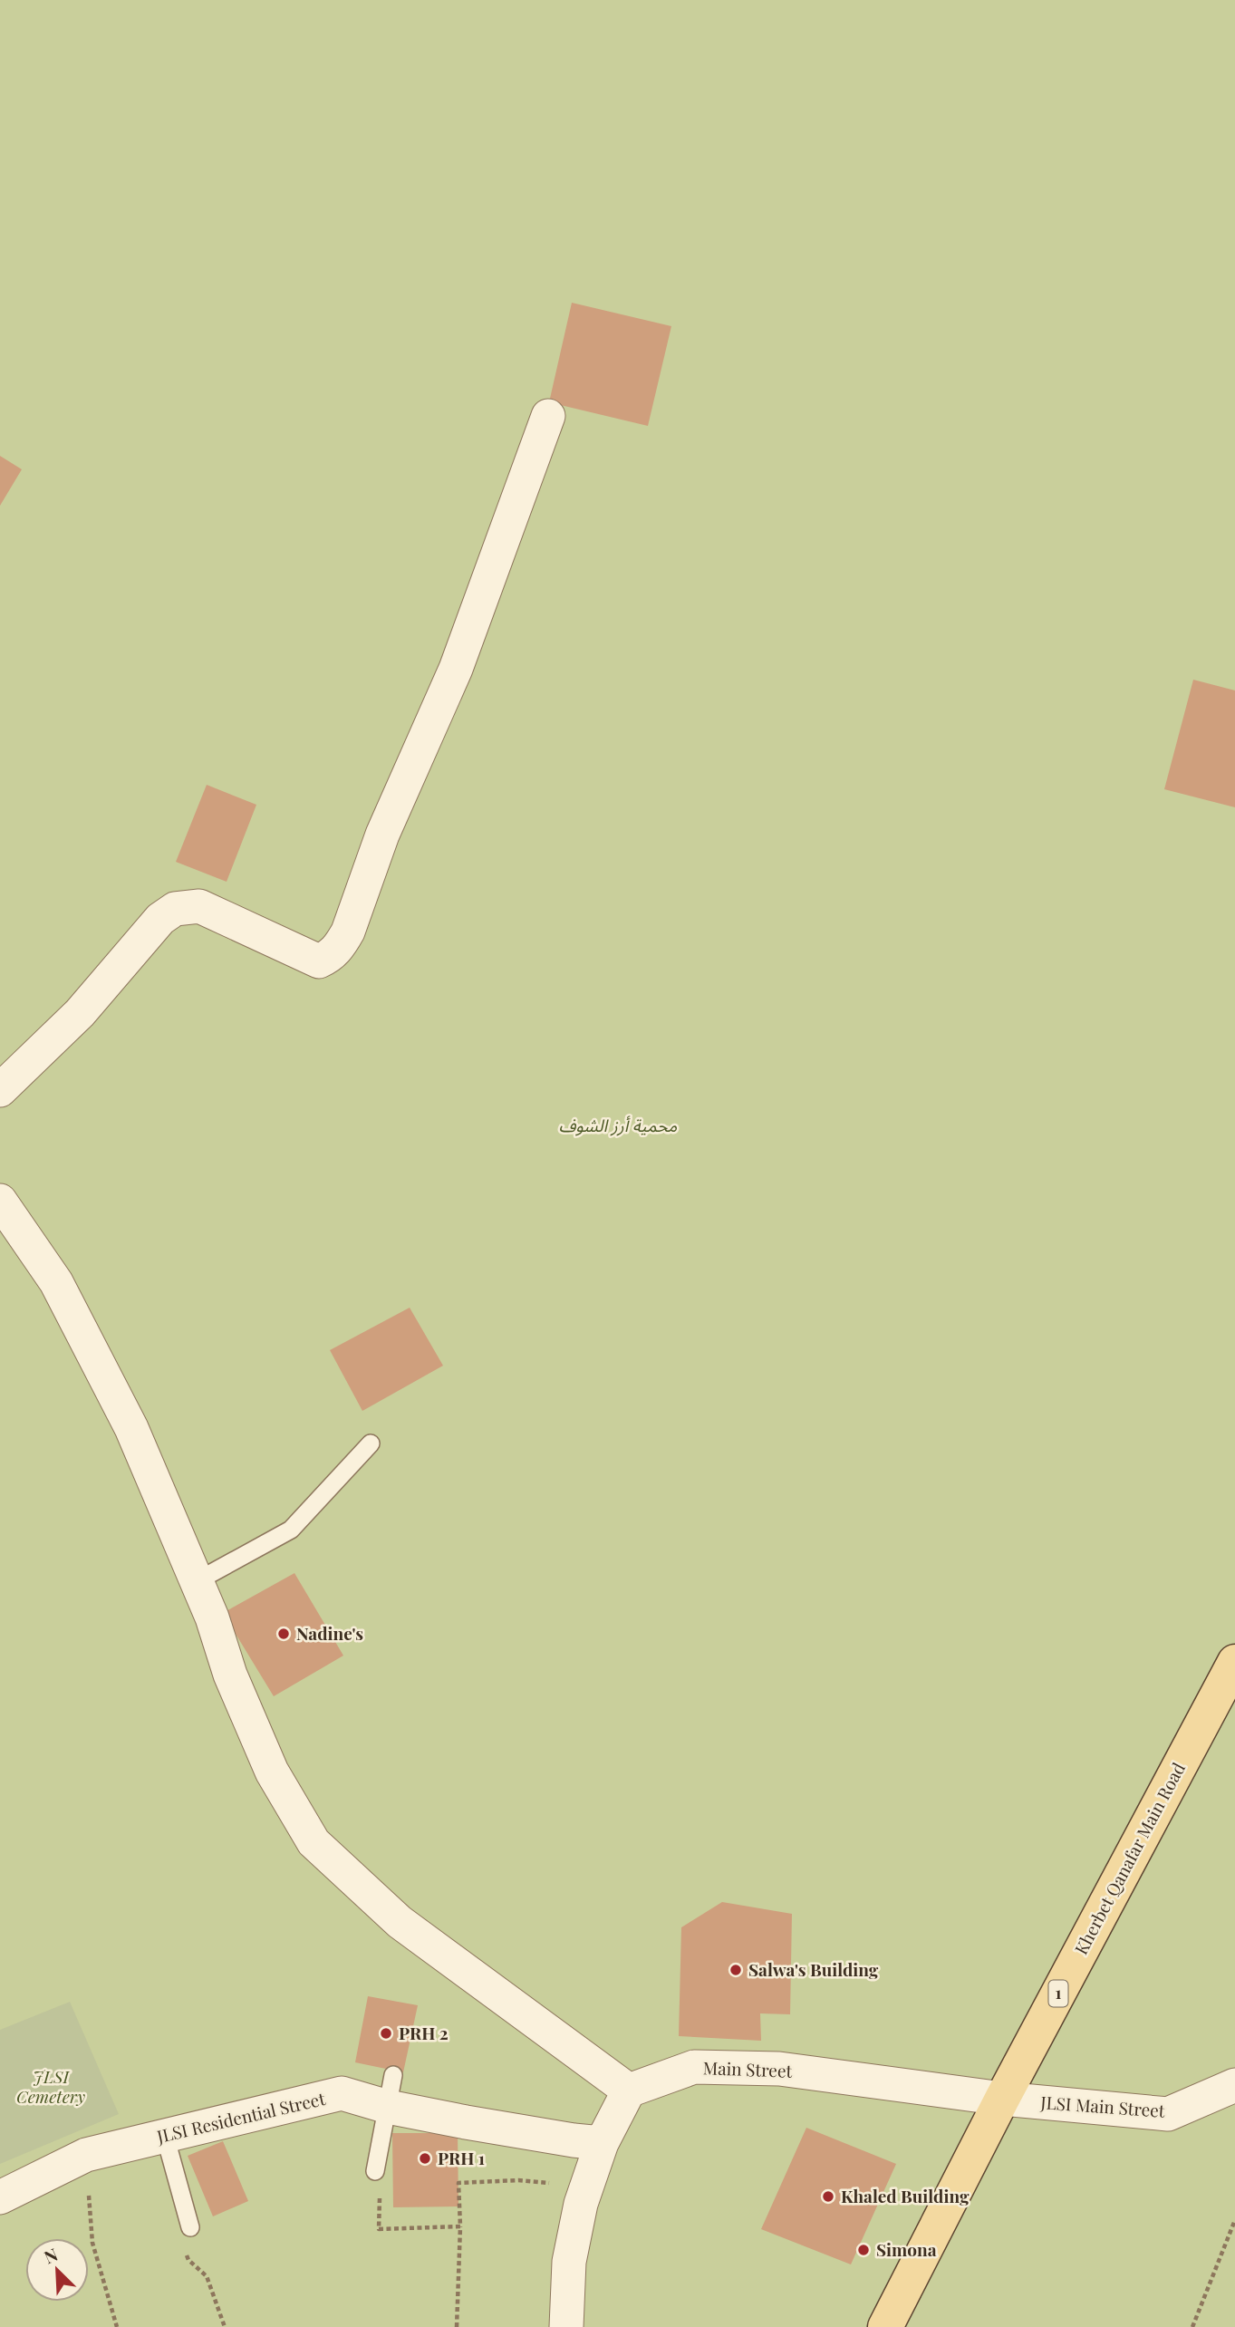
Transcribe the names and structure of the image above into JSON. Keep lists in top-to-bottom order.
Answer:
{
  "streets": {
    "main road": ["Kherbet Qanafar Main Road", "1"],
    "street": ["Main Street", "JLSI Main Street", "JLSI Residential Street"]
  },
  "crossings": [
    ["Kherbet Qanafar Main Road", "Main Street"],
    ["Kherbet Qanafar Main Road", "JLSI Main Street"],
    ["Main Street", "JLSI Main Street"]
  ],
  "parks": ["محمية أرز الشوف", "JLSI Cemetery"],
  "places": [
    "Nadine's",
    "Salwa's Building",
    "PRH 2",
    "PRH 1",
    "Khaled Building",
    "Simona"
  ],
  "north": "top left"
}
